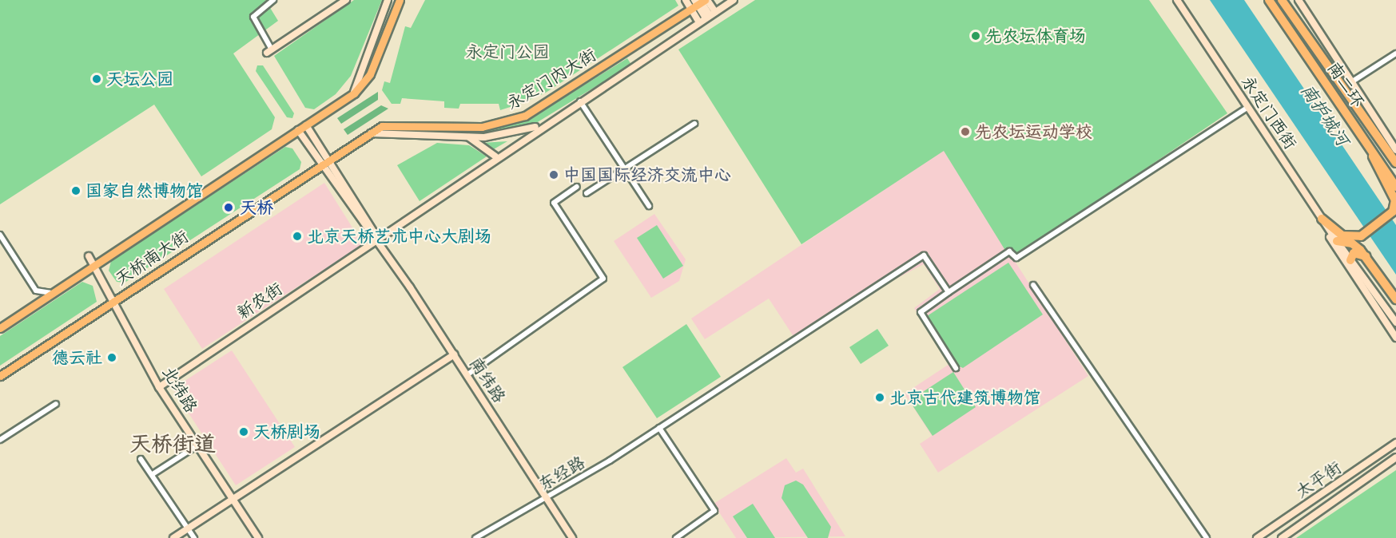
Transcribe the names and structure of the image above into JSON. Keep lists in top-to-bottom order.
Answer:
{
  "streets": {
    "highway": ["南二环"],
    "main road": ["永定门内大街", "天桥南大街"],
    "street": [
      "永定门西街",
      "新农街",
      "南纬路",
      "北纬路",
      "东经路",
      "太平街"
    ]
  },
  "crossings": [
    ["永定门内大街", "天桥南大街"],
    ["永定门内大街", "新农街"],
    ["永定门内大街", "南纬路"],
    ["天桥南大街", "南纬路"],
    ["天桥南大街", "北纬路"],
    ["新农街", "南纬路"],
    ["新农街", "北纬路"],
    ["南纬路", "东经路"]
  ],
  "districts": ["天桥街道"],
  "water": ["南护城河"],
  "parks": ["永定门公园"],
  "places": [
    "先农坛体育场",
    "天坛公园",
    "先农坛运动学校",
    "中国国际经济交流中心",
    "国家自然博物馆",
    "天桥",
    "北京天桥艺术中心大剧场",
    "德云社",
    "北京古代建筑博物馆",
    "天桥剧场"
  ]
}
